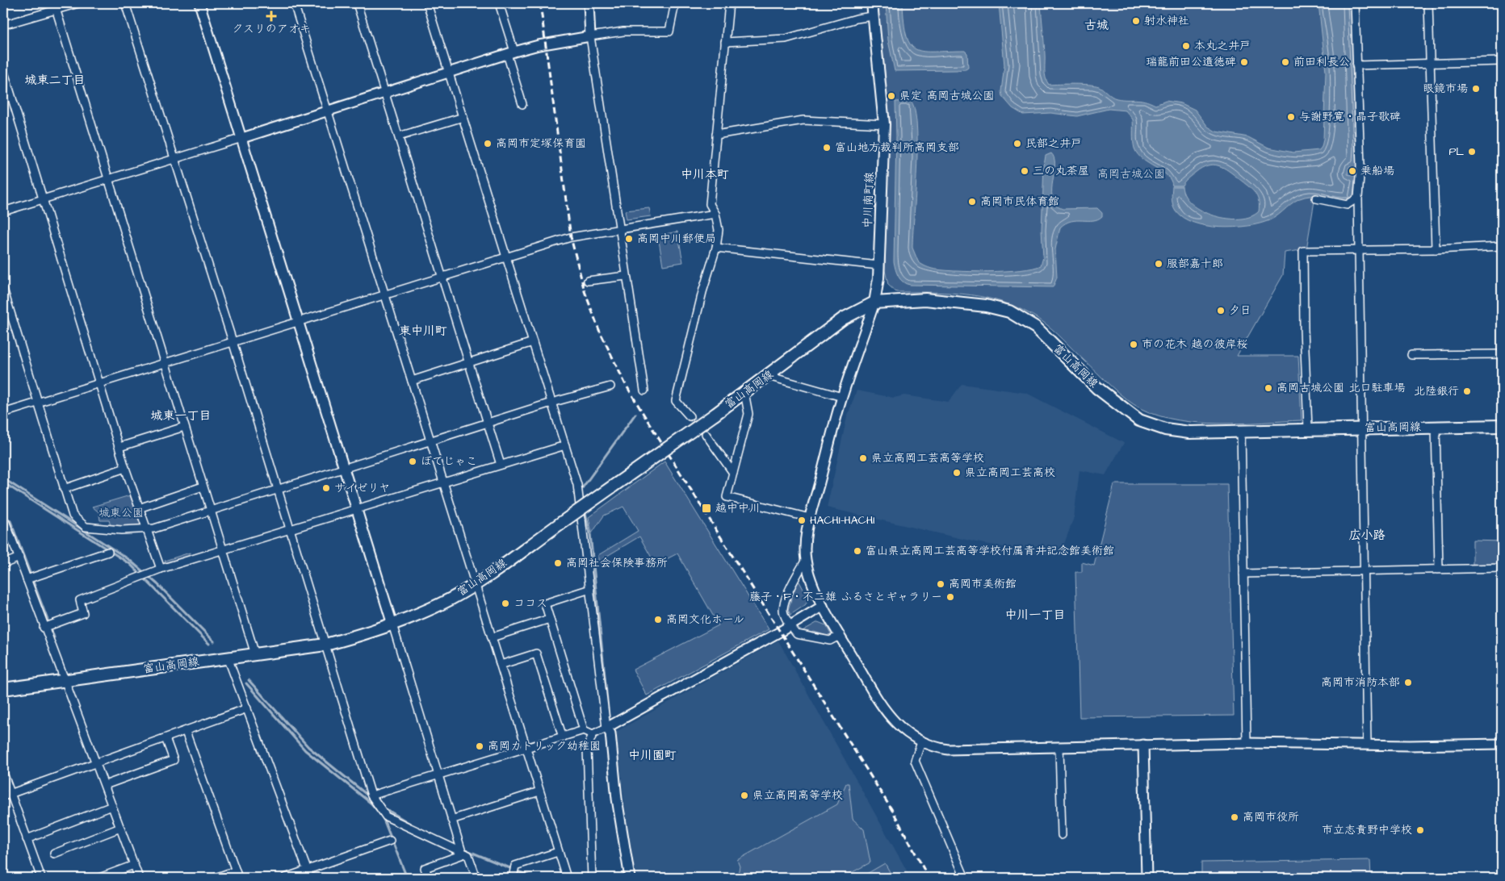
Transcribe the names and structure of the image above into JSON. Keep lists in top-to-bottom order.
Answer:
{
  "streets": {
    "main road": ["中川南町線", "富山高岡線"]
  },
  "crossings": [
    ["中川南町線", "富山高岡線"]
  ],
  "districts": [
    "古城",
    "城東二丁目",
    "中川本町",
    "東中川町",
    "城東一丁目",
    "広小路",
    "中川一丁目",
    "中川園町"
  ],
  "parks": ["高岡古城公園", "城東公園"],
  "places": {
    "health": ["クスリのアオキ"],
    "other": [
      "射水神社",
      "本丸之井戸",
      "瑞龍前田公遺徳碑",
      "前田利長公",
      "眼鏡市場",
      "県定 高岡古城公園",
      "与謝野寛・晶子歌碑",
      "高岡市定塚保育園",
      "民部之井戸",
      "富山地方裁判所高岡支部",
      "PL",
      "三の丸茶屋",
      "乗船場",
      "高岡市民体育館",
      "高岡中川郵便局",
      "服部嘉十郎",
      "夕日",
      "市の花木 越の彼岸桜",
      "高岡古城公園 北口駐車場",
      "北陸銀行",
      "県立高岡工芸高等学校",
      "ぼてじゃこ",
      "県立高岡工芸高校",
      "サイゼリヤ",
      "HACHI-HACHI",
      "富山県立高岡工芸高等学校付属青井記念館美術館",
      "高岡社会保険事務所",
      "高岡市美術館",
      "藤子・F・不二雄 ふるさとギャラリー",
      "ココス",
      "高岡文化ホール",
      "高岡市消防本部",
      "高岡カトリック幼稚園",
      "県立高岡高等学校",
      "高岡市役所",
      "市立志貴野中学校"
    ],
    "transit": ["越中中川"]
  }
}
